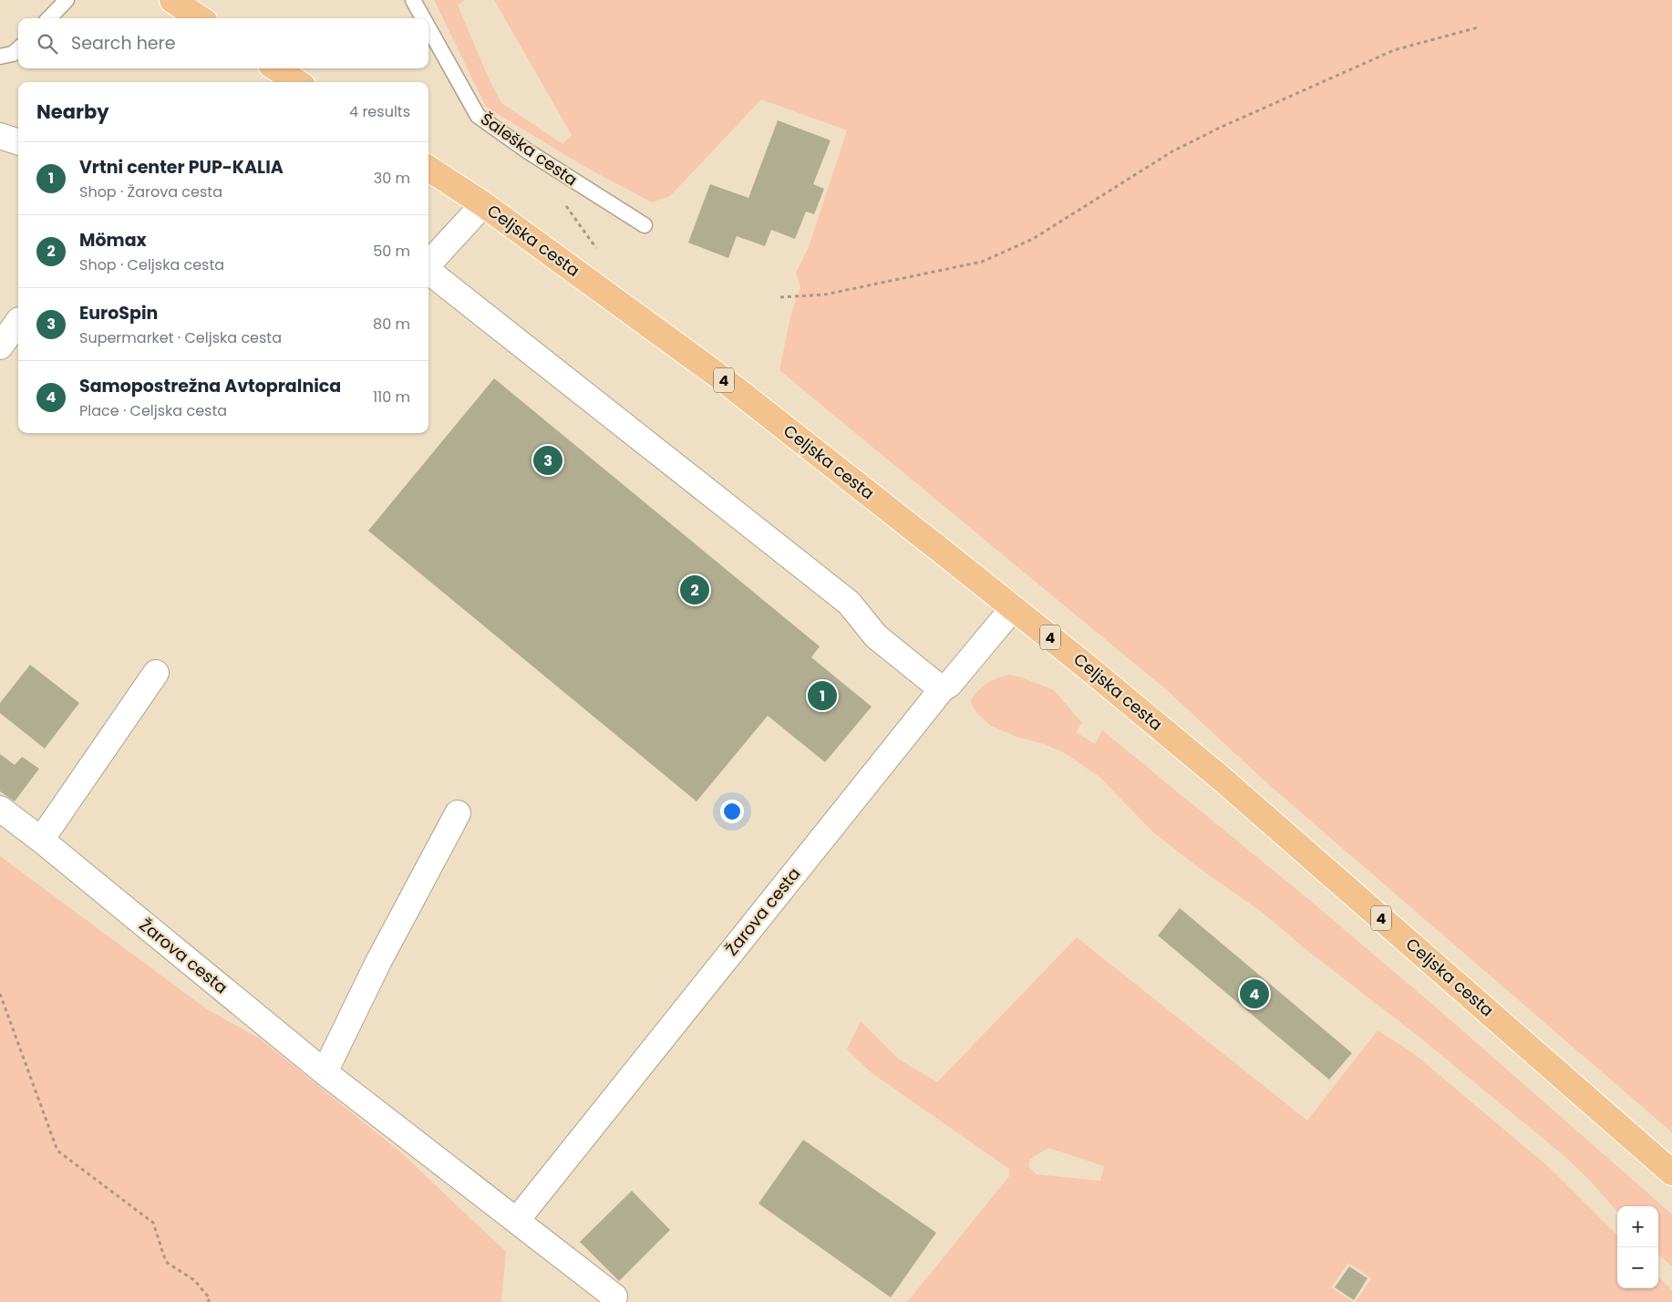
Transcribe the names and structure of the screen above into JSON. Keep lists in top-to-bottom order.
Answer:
{
  "streets": {
    "main road": ["Celjska cesta", "4"],
    "street": ["Žarova cesta"],
    "lane": ["Šaleška cesta"]
  },
  "crossings": [
    ["Celjska cesta", "Žarova cesta"]
  ],
  "page": {
    "search": "Search here",
    "heading": ["Nearby", "4 results"],
    "list": [
      {
        "mark": "1",
        "name": "Vrtni center PUP-KALIA",
        "note": "Shop · Žarova cesta",
        "value": "30 m"
      },
      {
        "mark": "2",
        "name": "Mömax",
        "note": "Shop · Celjska cesta",
        "value": "50 m"
      },
      {
        "mark": "3",
        "name": "EuroSpin",
        "note": "Supermarket · Celjska cesta",
        "value": "80 m"
      },
      {
        "mark": "4",
        "name": "Samopostrežna Avtopralnica",
        "note": "Place · Celjska cesta",
        "value": "110 m"
      }
    ],
    "pins": [
      "3",
      "2",
      "1",
      "4"
    ],
    "map_buttons": ["+", "−"]
  }
}
